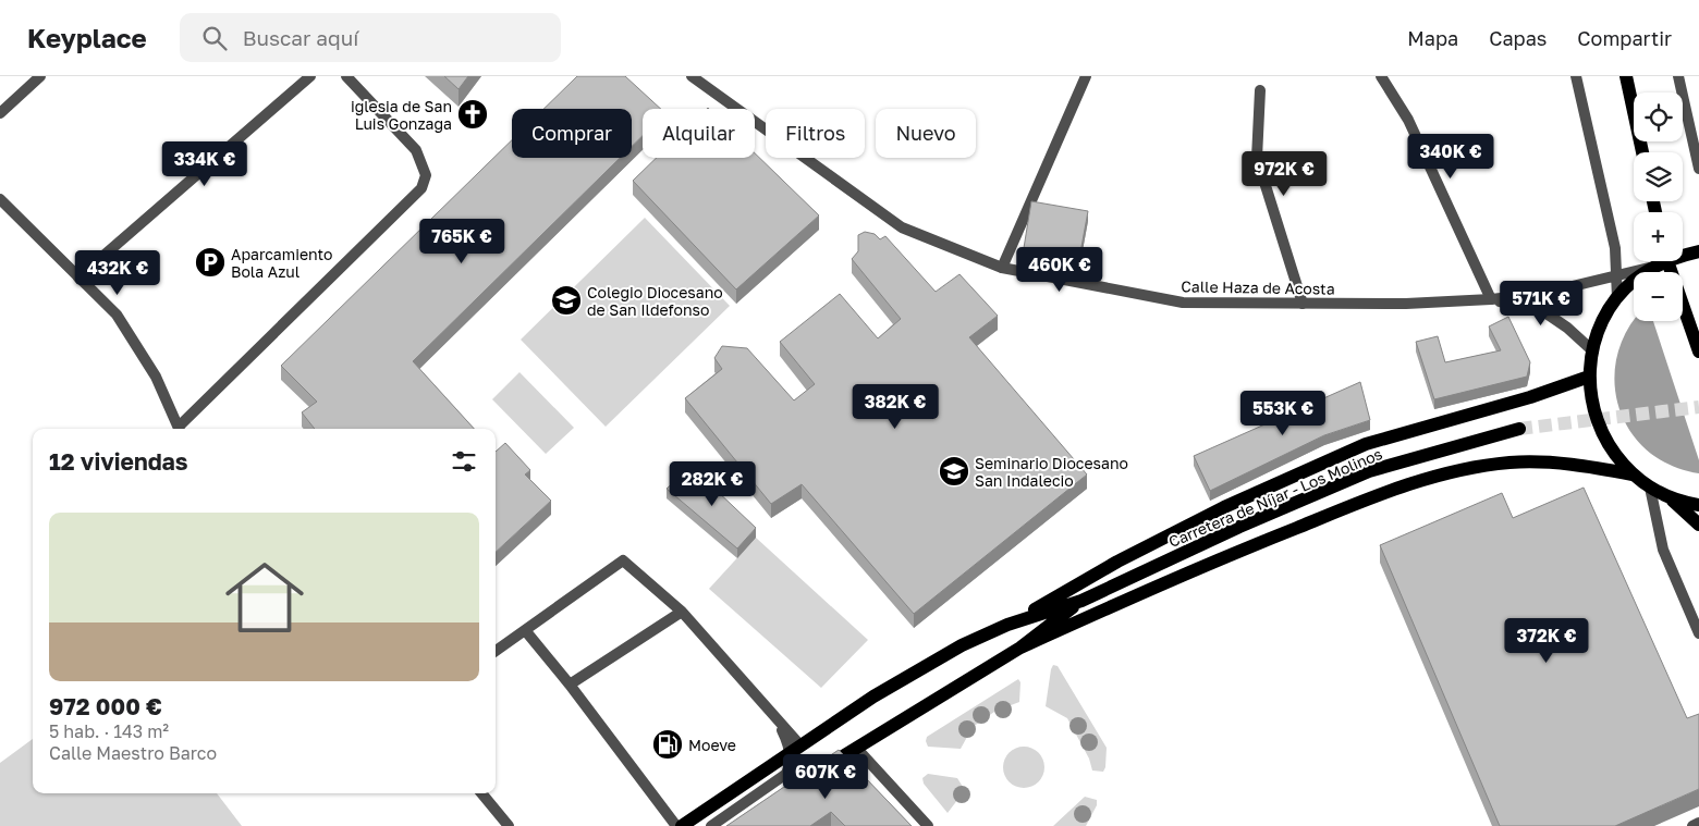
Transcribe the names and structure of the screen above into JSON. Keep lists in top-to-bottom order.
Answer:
{
  "streets": {
    "main road": ["Carretera de Níjar - Los Molinos"],
    "street": ["Calle Haza de Acosta"]
  },
  "places": {
    "church": ["iglesia de San Luis Gonzaga"],
    "parking": ["Aparcamiento Bola Azul"],
    "school or university": ["Colegio Diocesano de San Ildefonso", "Seminario Diocesano San Indalecio"],
    "fuel station": ["Moeve"]
  },
  "page": {
    "header": "Keyplace",
    "search": "Buscar aquí",
    "nav": ["Mapa", "Capas", "Compartir"],
    "map_buttons": ["+", "−"],
    "chip": [
      "Comprar",
      "Alquilar",
      "Filtros",
      "Nuevo"
    ],
    "price": [
      "340K €",
      "334K €",
      "972K €",
      "765K €",
      "460K €",
      "432K €",
      "571K €",
      "382K €",
      "553K €",
      "282K €",
      "372K €",
      "607K €"
    ],
    "heading": "12 viviendas",
    "list": [
      {
        "name": "972 000 €",
        "note": "5 hab. · 143 m² · Calle Maestro Barco"
      }
    ]
  }
}
